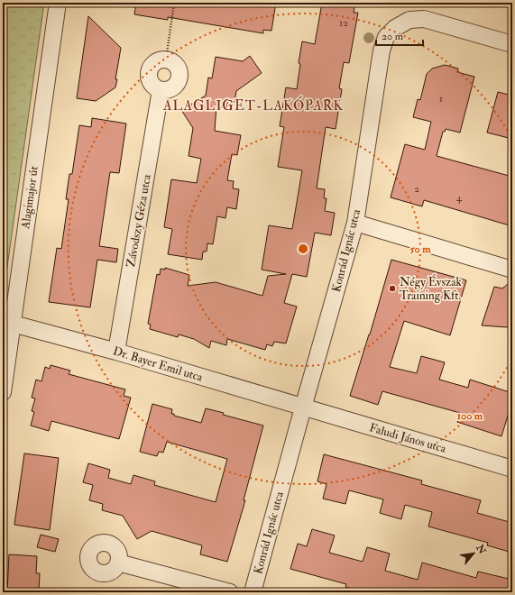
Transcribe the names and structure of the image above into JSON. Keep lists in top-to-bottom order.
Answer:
{
  "streets": {
    "street": [
      "Alagimajor út",
      "Závodszy Géza utca",
      "Konrád Ignác utca",
      "Dr. Bayer Emil utca",
      "Faludi János utca"
    ]
  },
  "crossings": [
    ["Alagimajor út", "Dr. Bayer Emil utca"],
    ["Závodszy Géza utca", "Dr. Bayer Emil utca"],
    ["Konrád Ignác utca", "Dr. Bayer Emil utca"],
    ["Konrád Ignác utca", "Faludi János utca"],
    ["Dr. Bayer Emil utca", "Faludi János utca"]
  ],
  "districts": ["ALAGLIGET-LAKÓPARK"],
  "places": ["Négy Évszak Training Kft."],
  "house_numbers": [
    "12",
    "1",
    "2",
    "4"
  ],
  "scale_bar": "20 m",
  "north": "top right",
  "rings": ["50 m", "100 m"]
}
